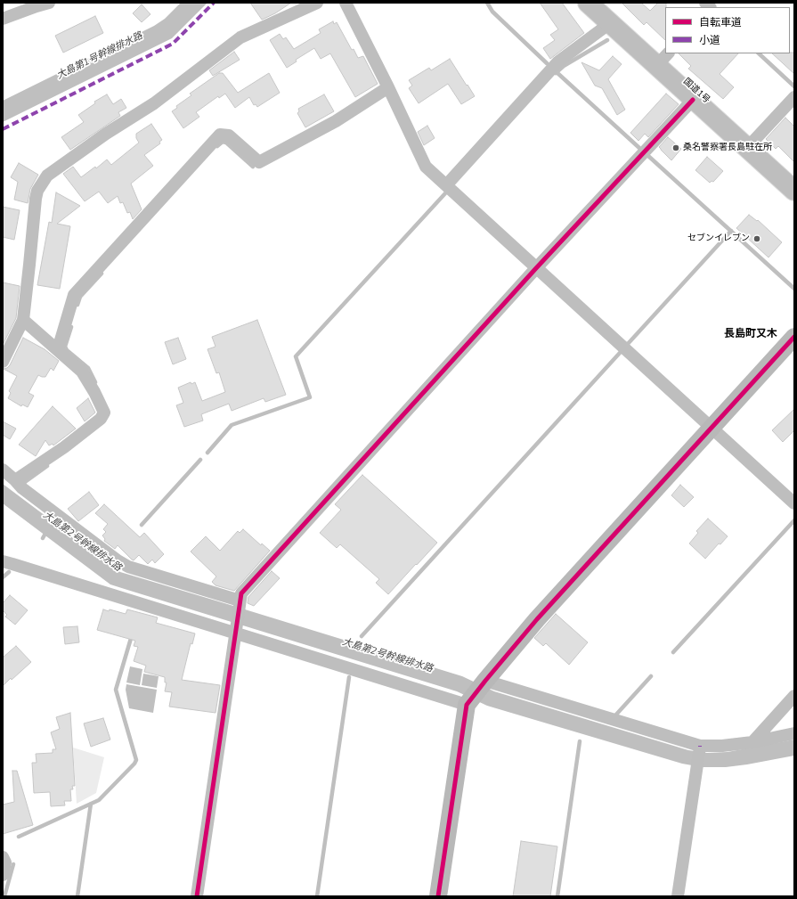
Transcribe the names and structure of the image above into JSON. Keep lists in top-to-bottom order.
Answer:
{
  "streets": {
    "highway": ["国道1号"]
  },
  "districts": ["長島町又木"],
  "water": ["大島第1号幹線排水路", "大島第2号幹線排水路"],
  "places": ["桑名警察署長島駐在所", "セブンイレブン"],
  "legend": ["自転車道", "小道"]
}
